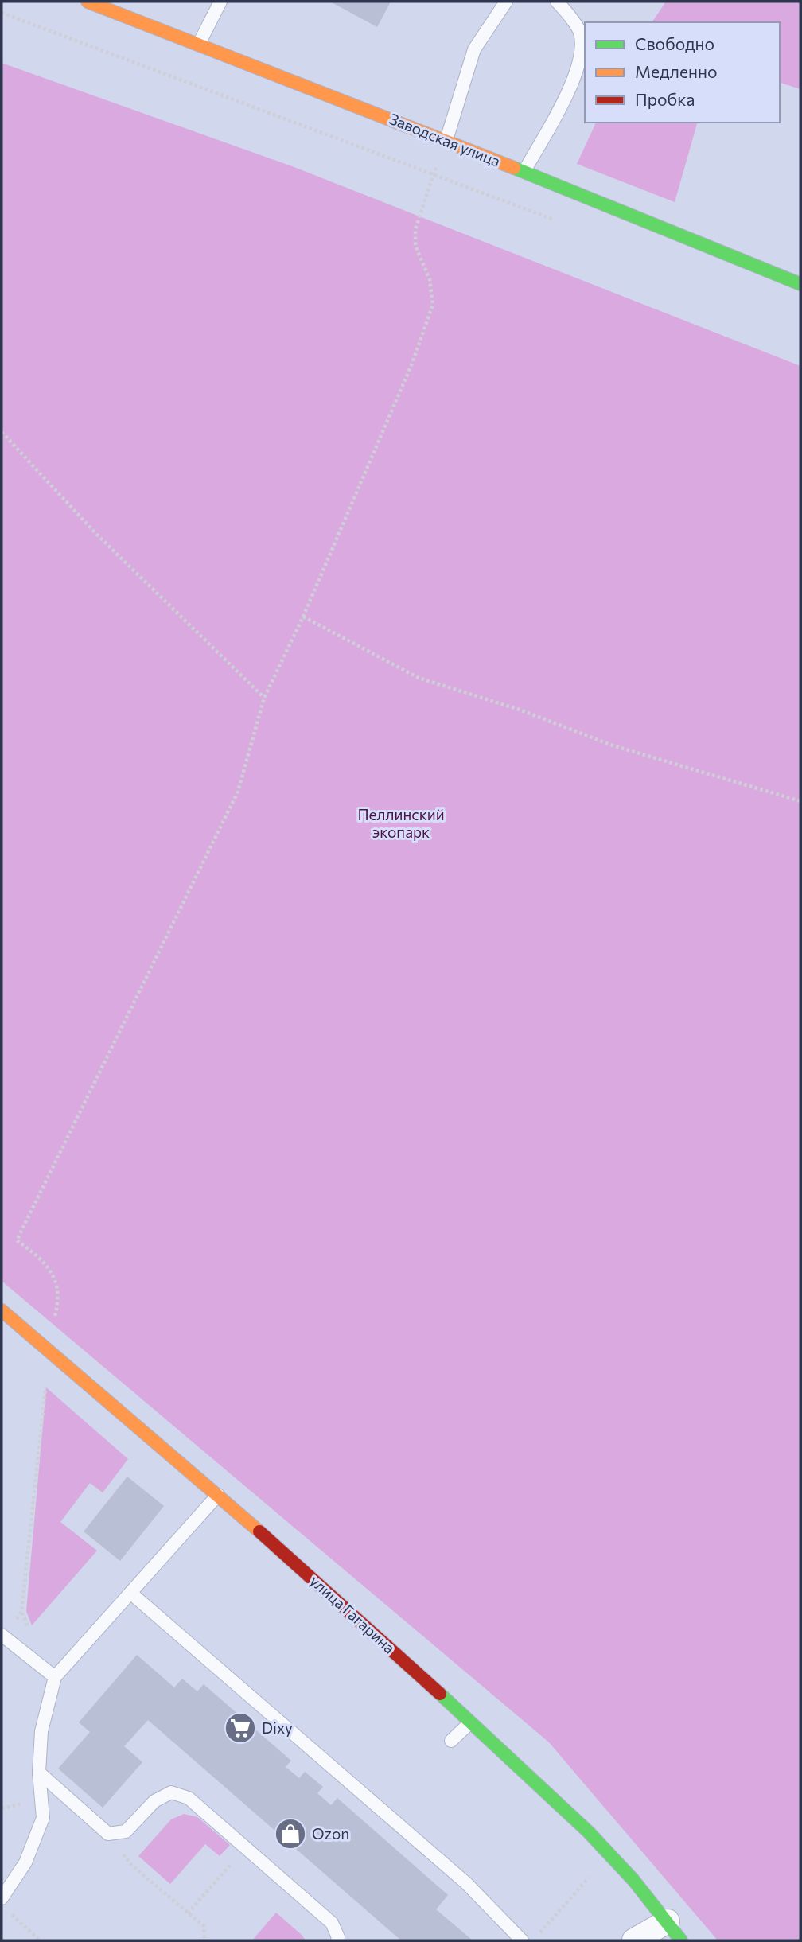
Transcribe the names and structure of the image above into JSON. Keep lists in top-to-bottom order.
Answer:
{
  "streets": {
    "street": ["Заводская улица", "улица Гагарина"]
  },
  "parks": ["Пеллинский экопарк"],
  "places": {
    "supermarket": ["Dixy"],
    "shop": ["Ozon"]
  },
  "legend": ["Свободно", "Медленно", "Пробка"]
}
